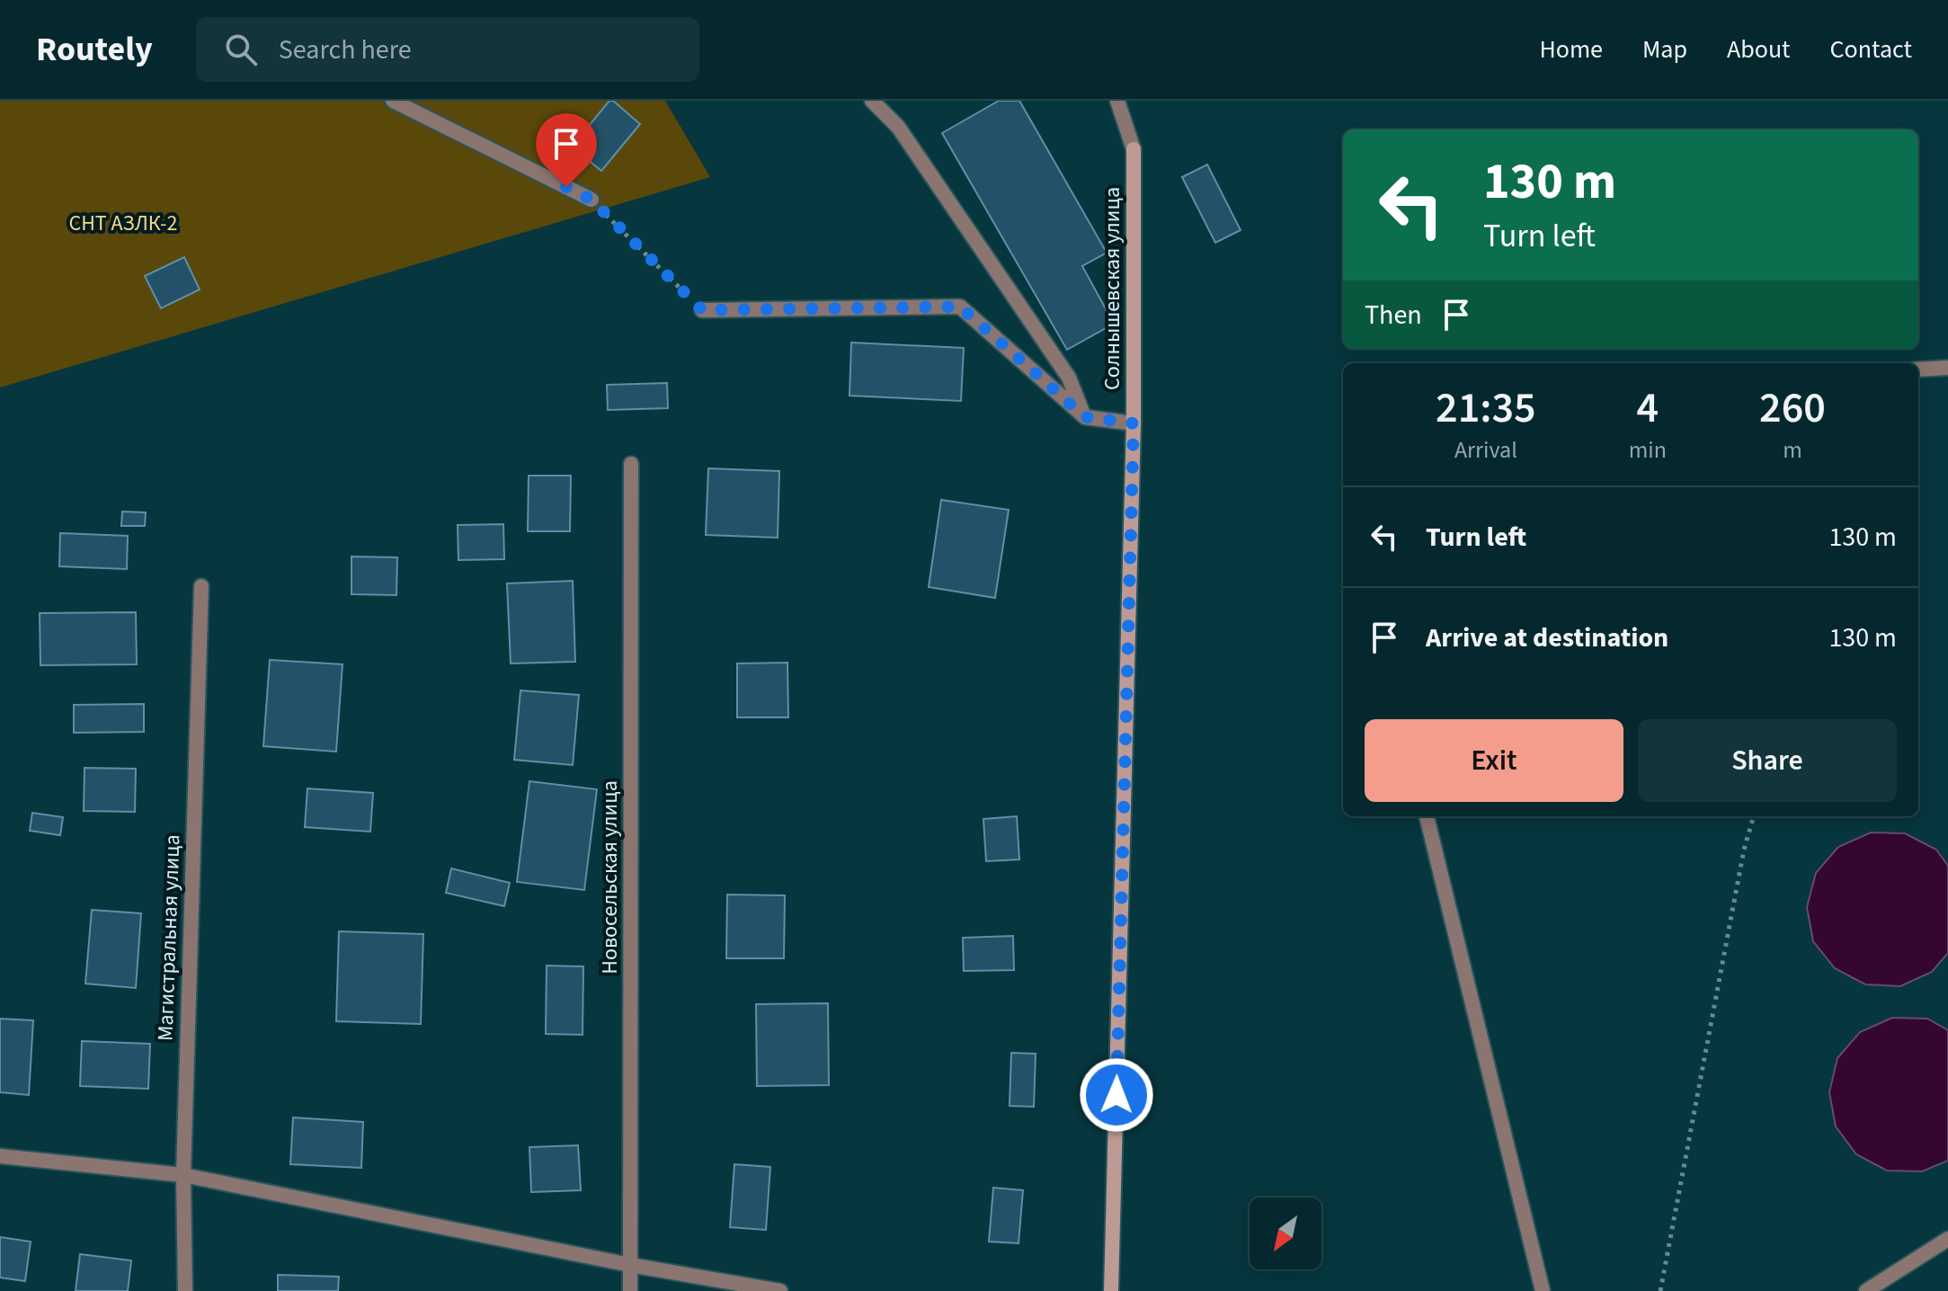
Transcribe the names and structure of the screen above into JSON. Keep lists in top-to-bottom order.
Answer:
{
  "streets": {
    "street": ["Солнышевская улица", "Новосельская улица", "Магистральная улица"]
  },
  "parks": ["СНТ АЗЛК-2"],
  "north": "bottom left",
  "page": {
    "header": "Routely",
    "search": "Search here",
    "nav": [
      "Home",
      "Map",
      "About",
      "Contact"
    ],
    "turn": ["130 m", "Turn left"],
    "then": "Then",
    "eta": [
      "21:35",
      "Arrival",
      "4",
      "min",
      "260",
      "m"
    ],
    "list": [
      {
        "name": "Turn left",
        "value": "130 m"
      },
      {
        "name": "Arrive at destination",
        "value": "130 m"
      }
    ],
    "buttons": ["Exit", "Share"]
  }
}
